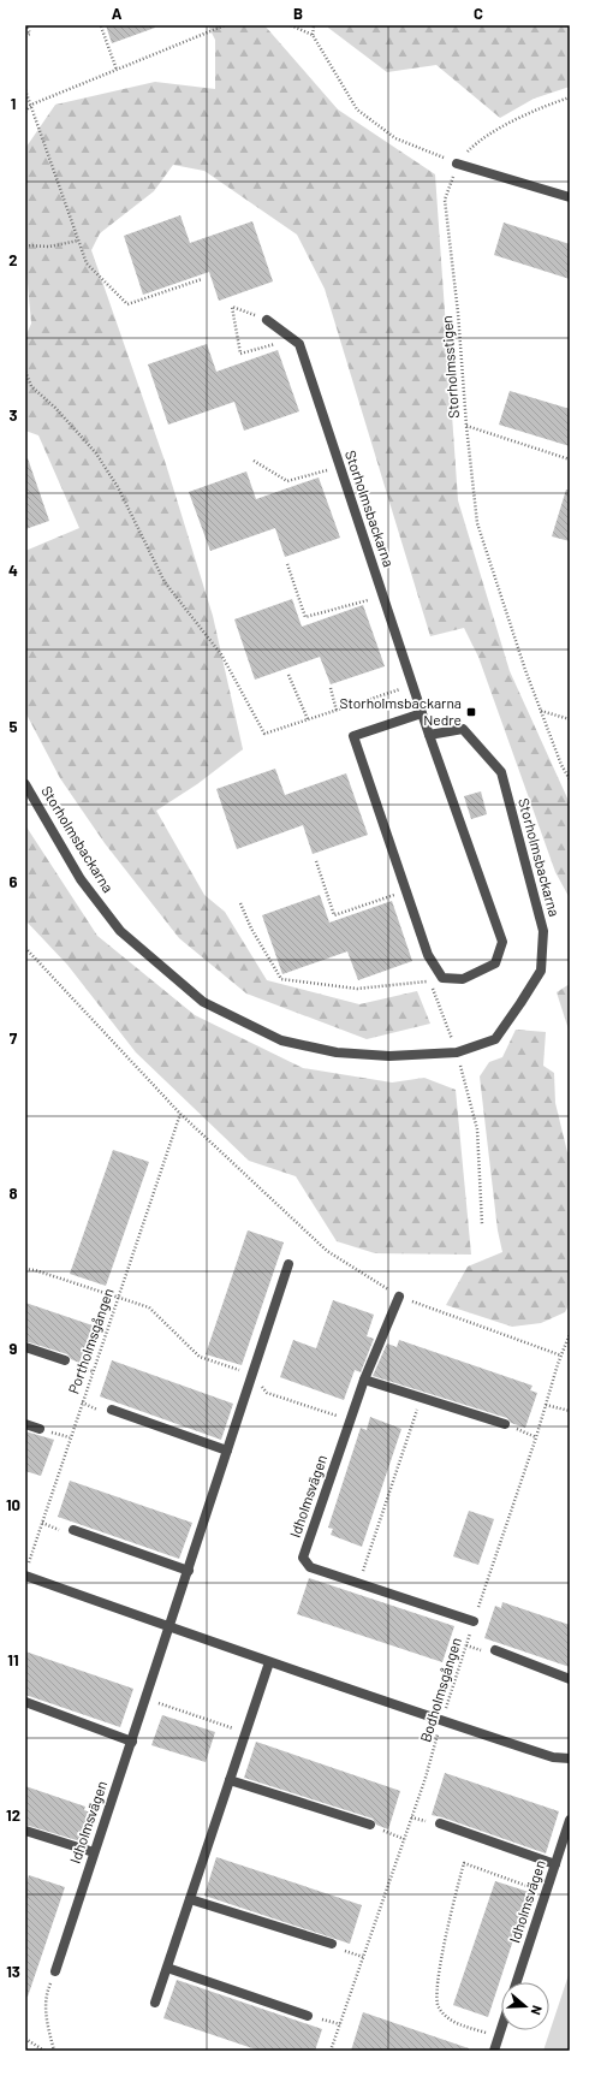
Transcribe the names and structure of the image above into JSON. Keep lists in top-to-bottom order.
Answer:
{
  "streets": {
    "street": ["Storholmsbackarna", "Idholmsvägen"],
    "path": ["Storholmsstigen", "Portholmsgången", "Bodholmsgången"]
  },
  "crossings": [
    ["Idholmsvägen", "Bodholmsgången"]
  ],
  "places": {
    "transit": ["Storholmsbackarna Nedre"]
  },
  "north": "right",
  "grid": {
    "columns": ["A", "B", "C"],
    "rows": [
      "1",
      "2",
      "3",
      "4",
      "5",
      "6",
      "7",
      "8",
      "9",
      "10",
      "11",
      "12",
      "13"
    ]
  }
}
